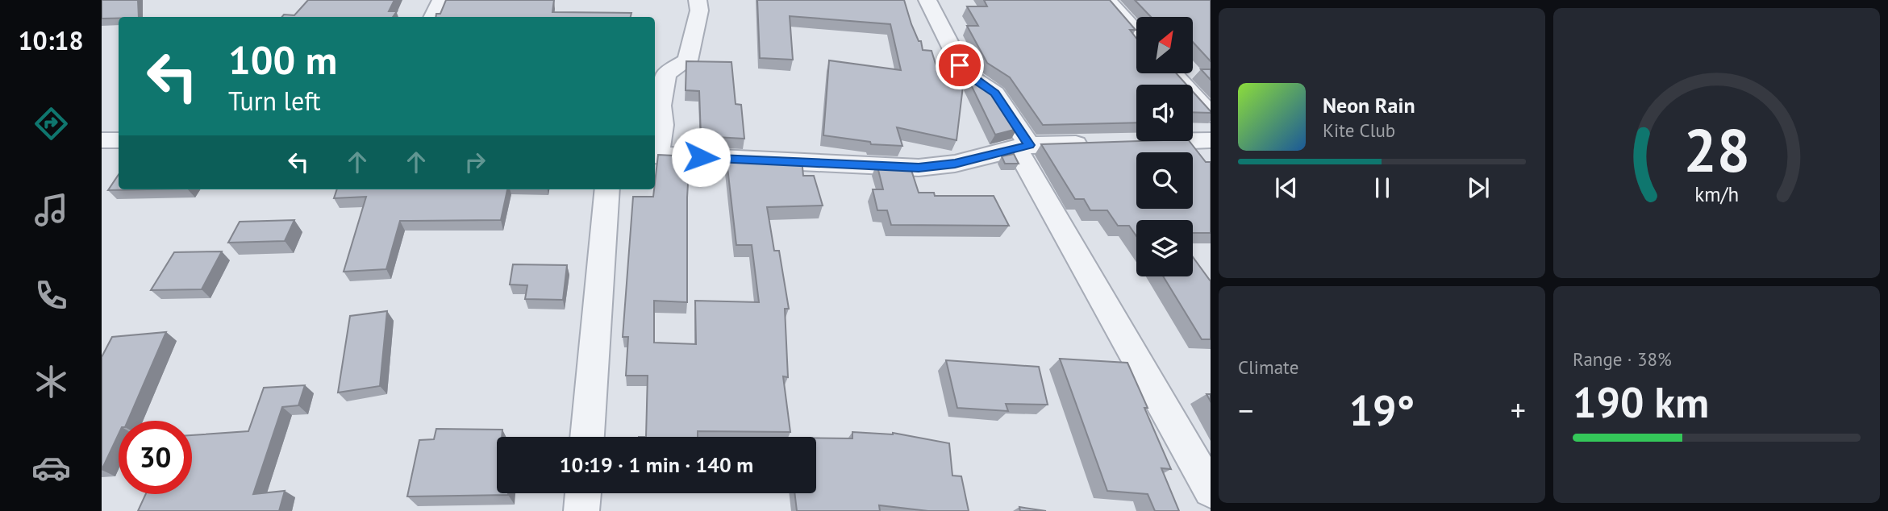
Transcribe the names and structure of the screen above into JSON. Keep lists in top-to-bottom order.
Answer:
{
  "north": "top right",
  "page": {
    "tabs": "10:18",
    "turn": ["100 m", "Turn left"],
    "song": ["Neon Rain", "Kite Club"],
    "tile": [
      "Climate",
      ["Range · 38%", "190 km"]
    ],
    "heat": ["−", "19°", "+"],
    "limit": "30",
    "trip": "10:19 · 1 min · 140 m",
    "gauge": ["28", "km/h"]
  }
}
